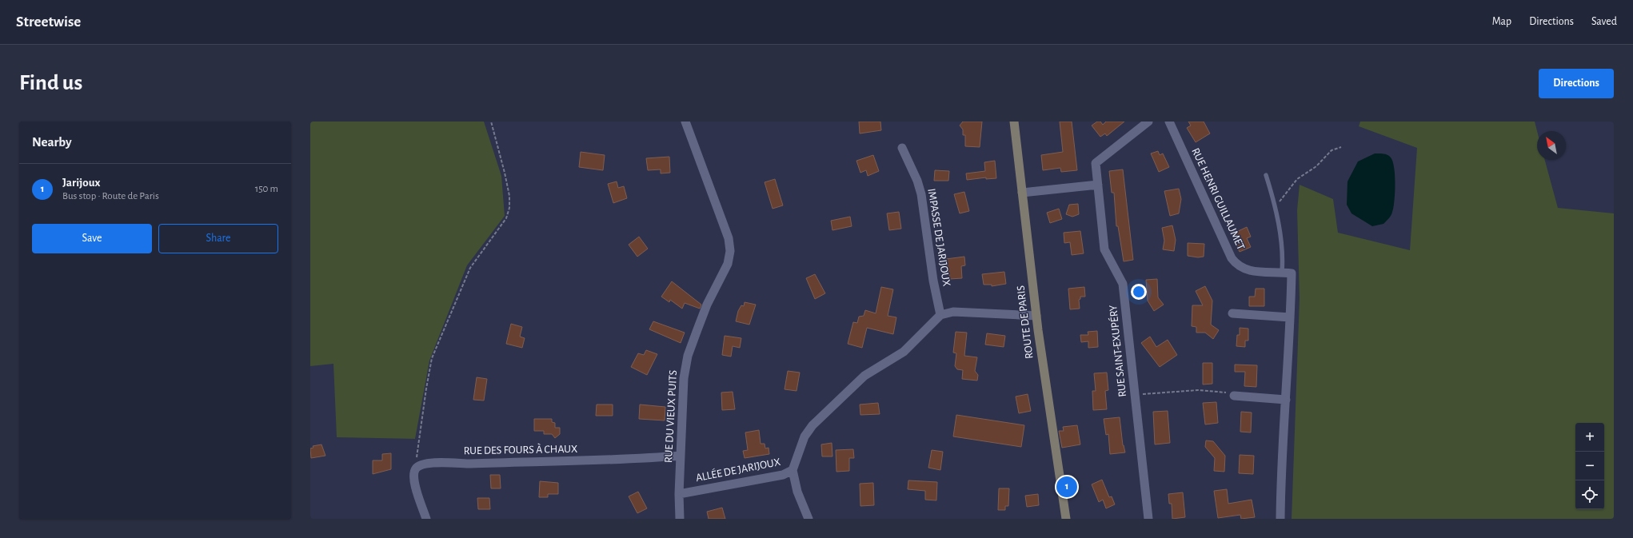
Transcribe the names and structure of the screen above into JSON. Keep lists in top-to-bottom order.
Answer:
{
  "streets": {
    "main road": ["ROUTE DE PARIS"],
    "street": [
      "RUE HENRI GUILLAUMET",
      "IMPASSE DE JARIJOUX",
      "RUE SAINT-EXUPÉRY",
      "RUE DU VIEUX PUITS",
      "RUE DES FOURS À CHAUX",
      "ALLÉE DE JARIJOUX"
    ]
  },
  "crossings": [
    ["IMPASSE DE JARIJOUX", "ALLÉE DE JARIJOUX"],
    ["RUE DU VIEUX PUITS", "RUE DES FOURS À CHAUX"],
    ["RUE DU VIEUX PUITS", "ALLÉE DE JARIJOUX"]
  ],
  "north": "top left",
  "page": {
    "header": "Streetwise",
    "nav": ["Map", "Directions", "Saved"],
    "buttons": [
      "Directions",
      ["Save", "Share"]
    ],
    "title": "Find us",
    "heading": "Nearby",
    "list": [
      {
        "mark": "1",
        "name": "Jarijoux",
        "note": "Bus stop · Route de Paris",
        "value": "150 m"
      }
    ],
    "map_buttons": ["+", "−"],
    "pins": "1"
  }
}
